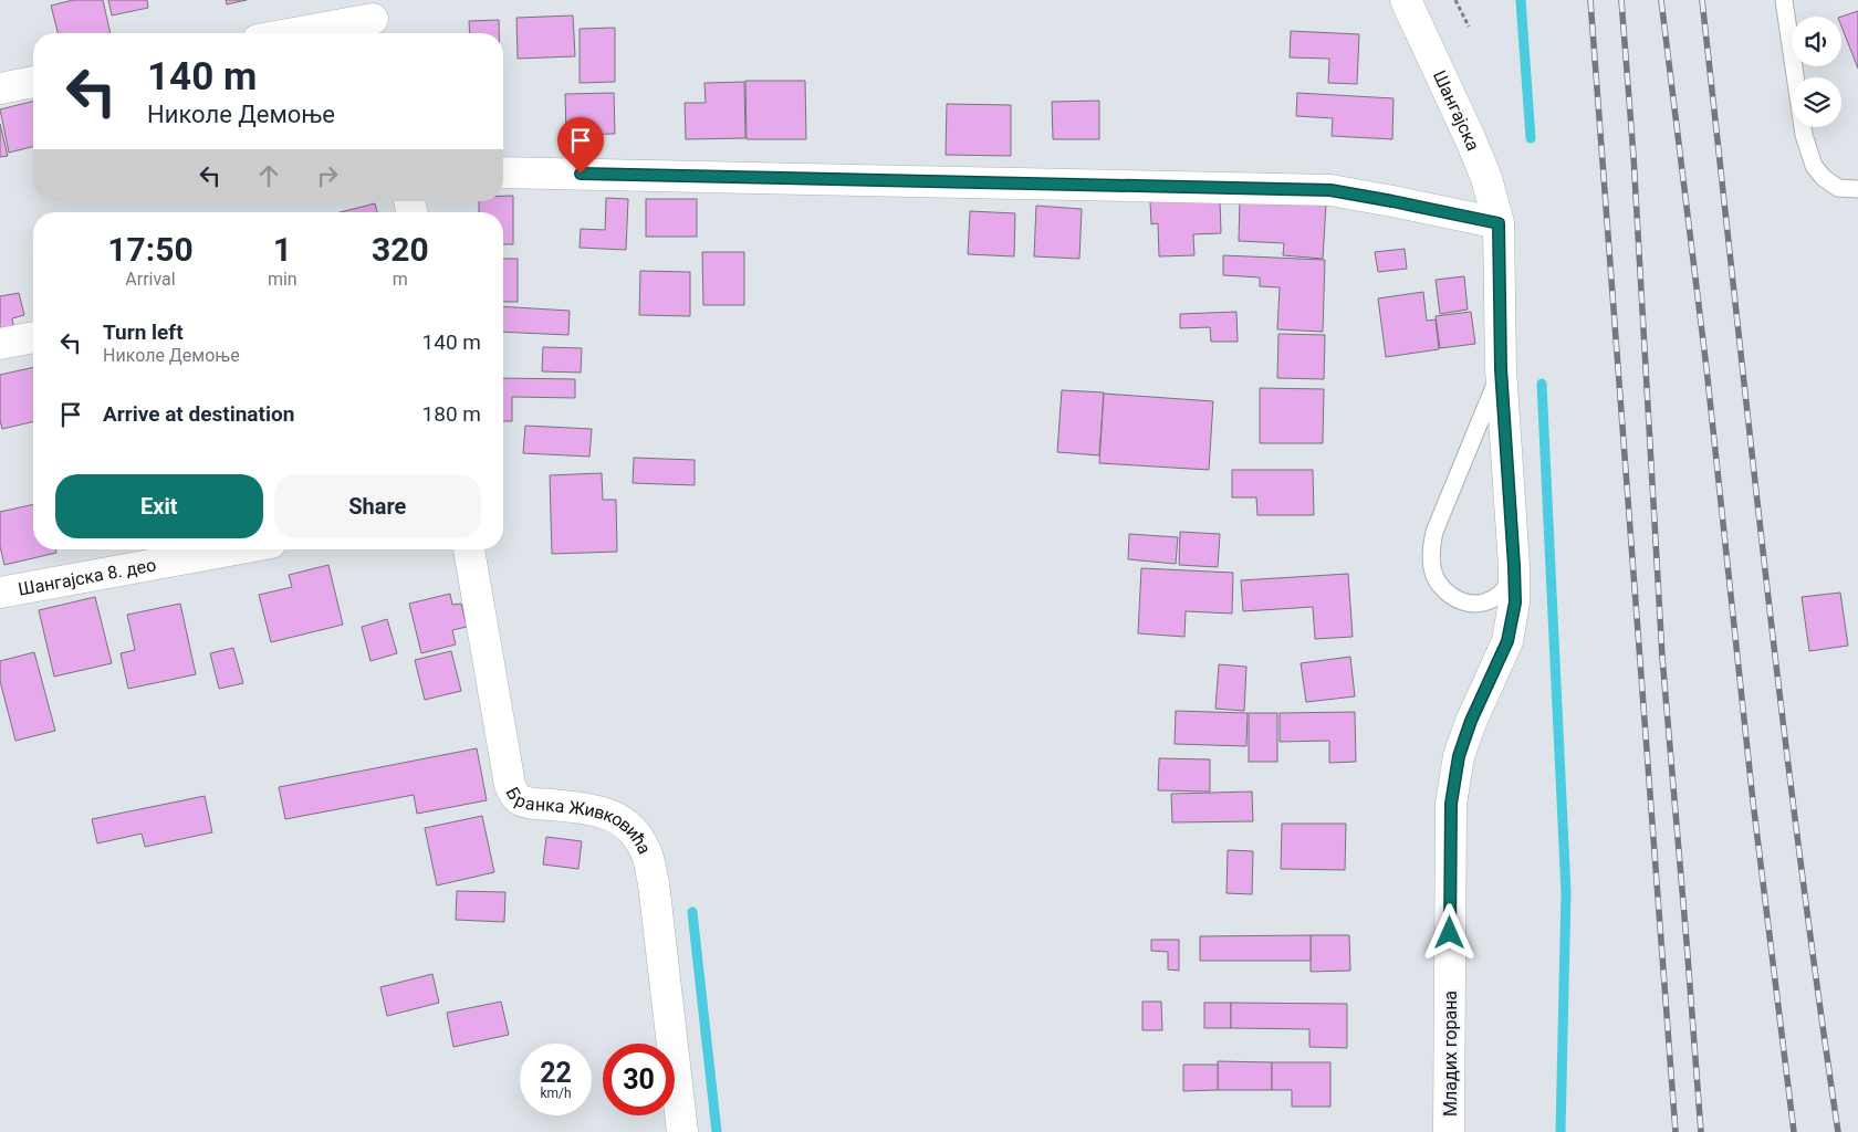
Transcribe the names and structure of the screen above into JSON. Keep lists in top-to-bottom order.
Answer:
{
  "streets": {
    "street": [
      "Шангајска",
      "Шангајска 8. део",
      "Бранка Живковића",
      "Младих горана"
    ]
  },
  "crossings": [
    ["Шангајска", "Младих горана"]
  ],
  "page": {
    "turn": ["140 m", "Николе Демоње"],
    "eta": [
      "17:50",
      "Arrival",
      "1",
      "min",
      "320",
      "m"
    ],
    "list": [
      {
        "name": "Turn left",
        "note": "Николе Демоње",
        "value": "140 m"
      },
      {
        "name": "Arrive at destination",
        "value": "180 m"
      }
    ],
    "buttons": ["Exit", "Share"],
    "speed": "22 km/h",
    "limit": "30"
  }
}
